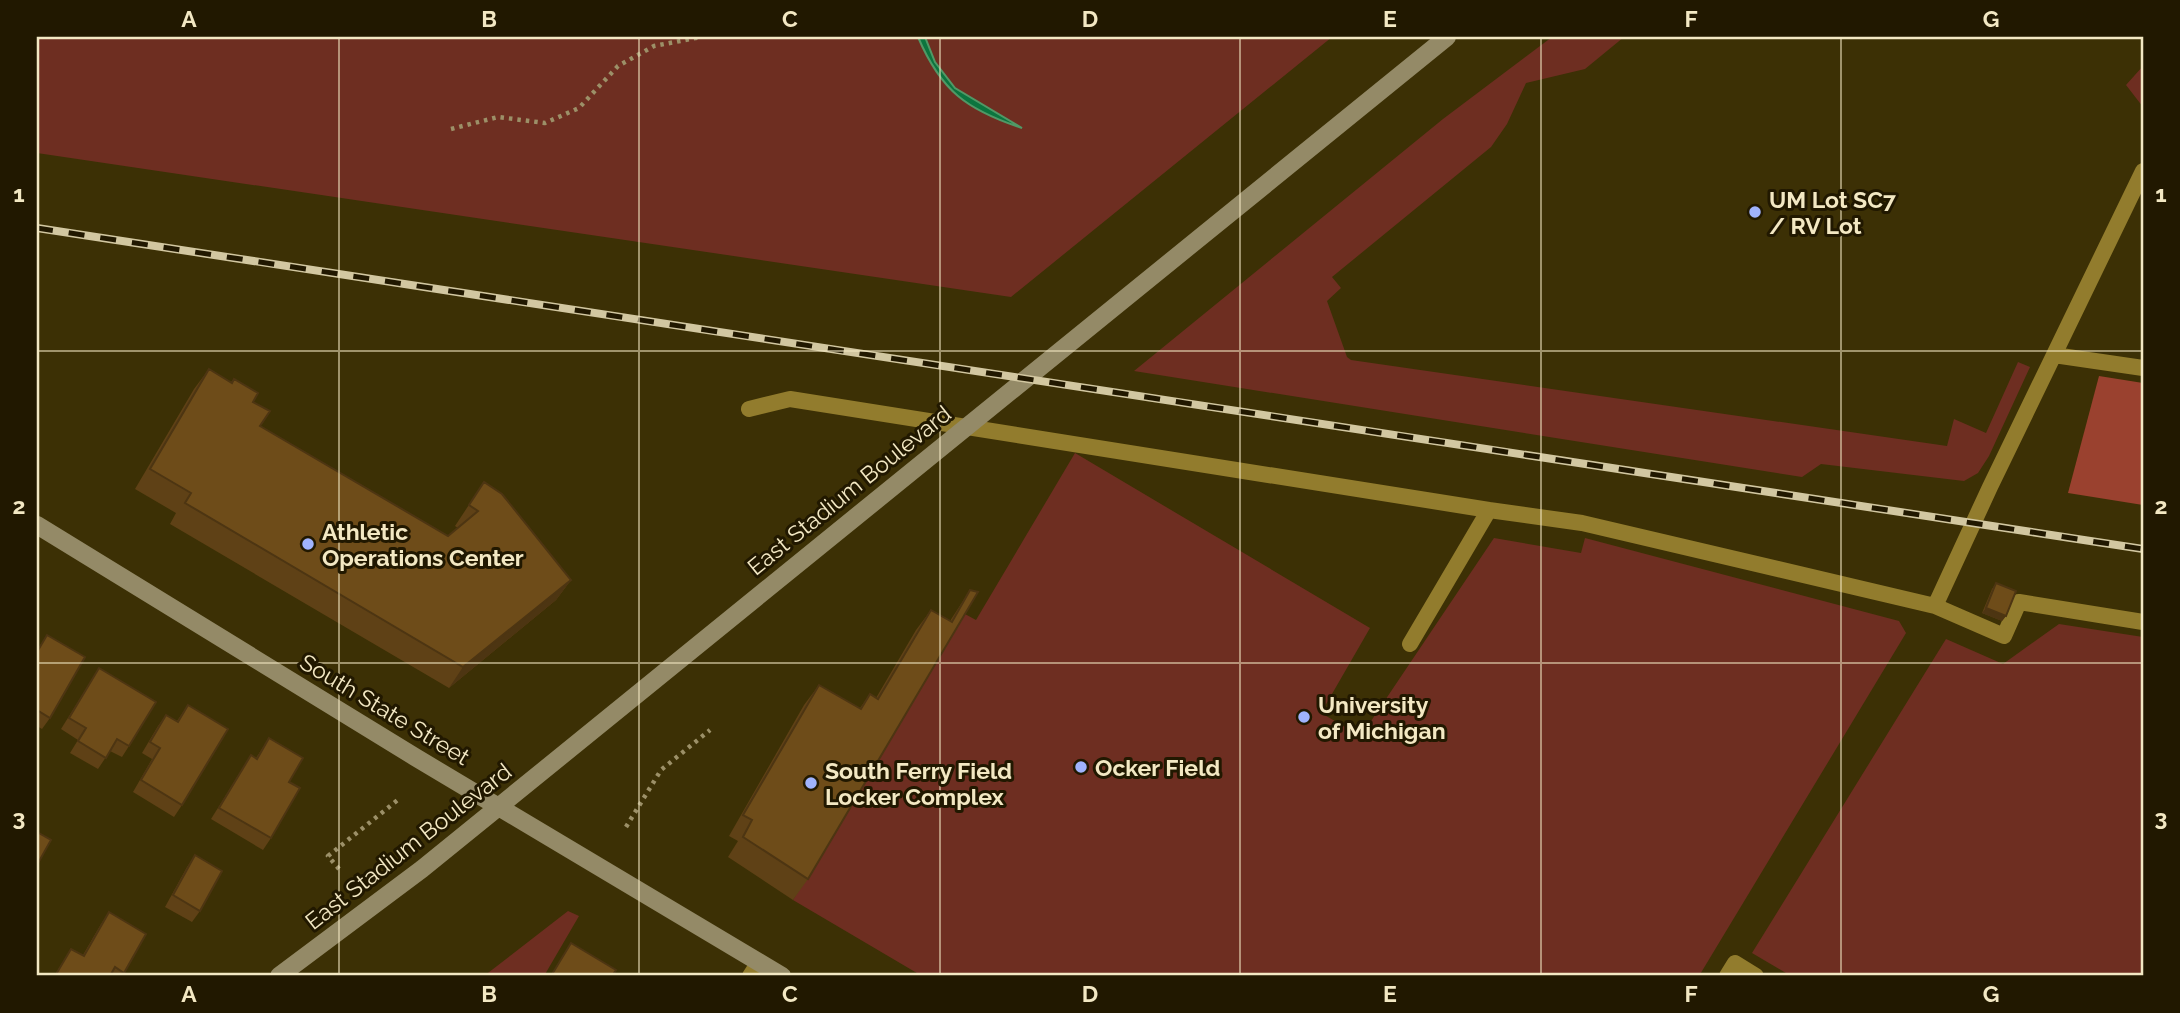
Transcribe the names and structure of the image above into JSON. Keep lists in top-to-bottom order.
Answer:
{
  "streets": {
    "main road": ["East Stadium Boulevard", "South State Street"]
  },
  "places": [
    "UM Lot SC7 / RV Lot",
    "Athletic Operations Center",
    "University of Michigan",
    "Ocker Field",
    "South Ferry Field Locker Complex"
  ],
  "grid": {
    "columns": [
      "A",
      "B",
      "C",
      "D",
      "E",
      "F",
      "G"
    ],
    "rows": ["1", "2", "3"]
  }
}
